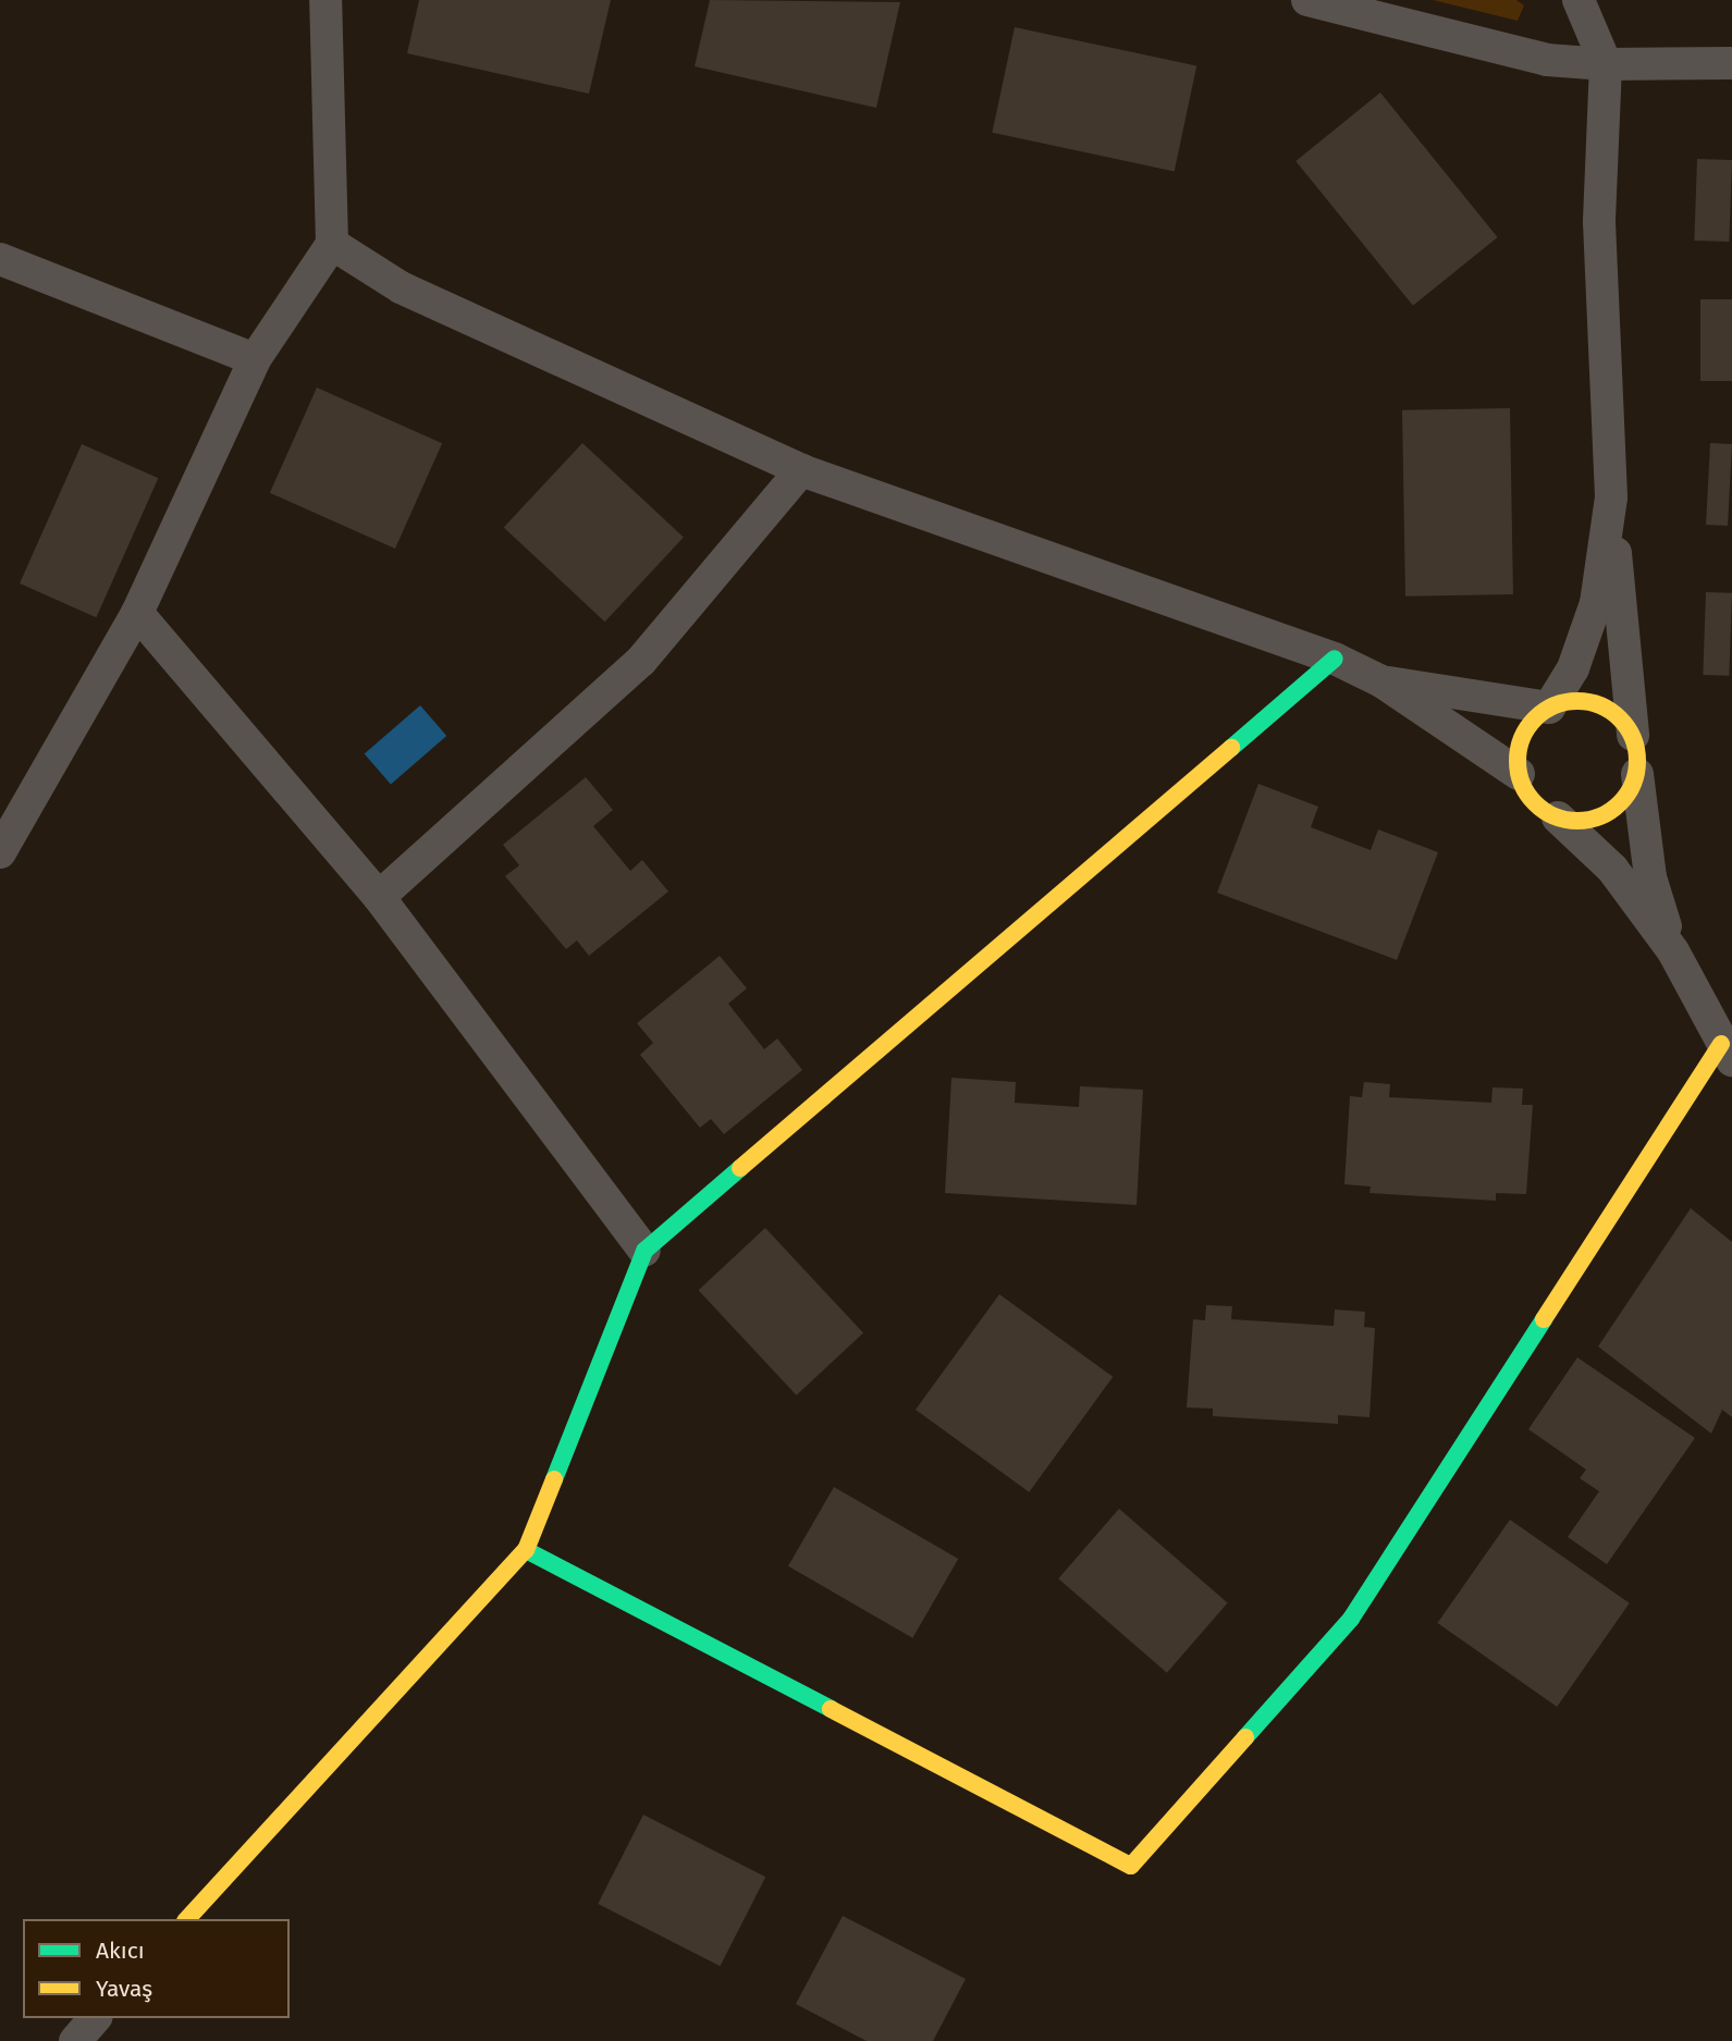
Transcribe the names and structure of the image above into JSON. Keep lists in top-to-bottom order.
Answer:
{
  "legend": ["Akıcı", "Yavaş"]
}
